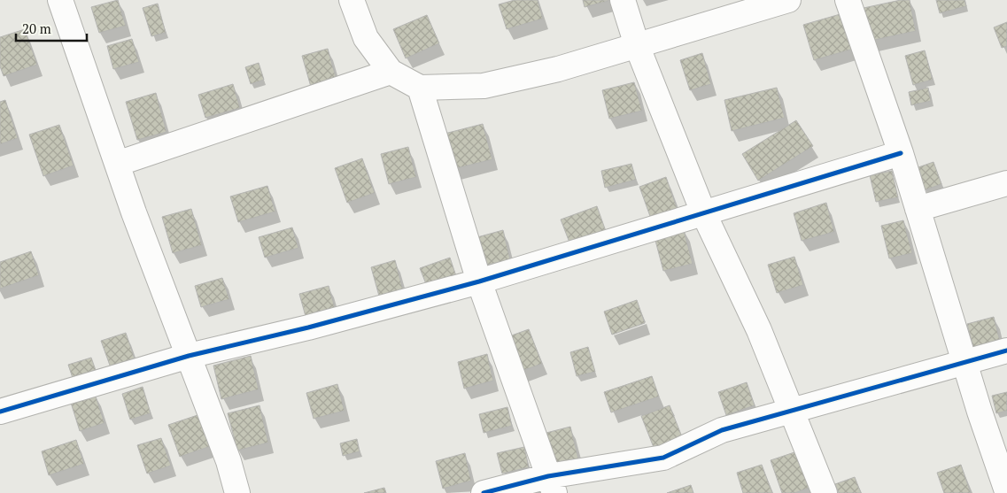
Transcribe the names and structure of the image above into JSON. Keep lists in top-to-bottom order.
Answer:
{
  "scale_bar": "20 m"
}
